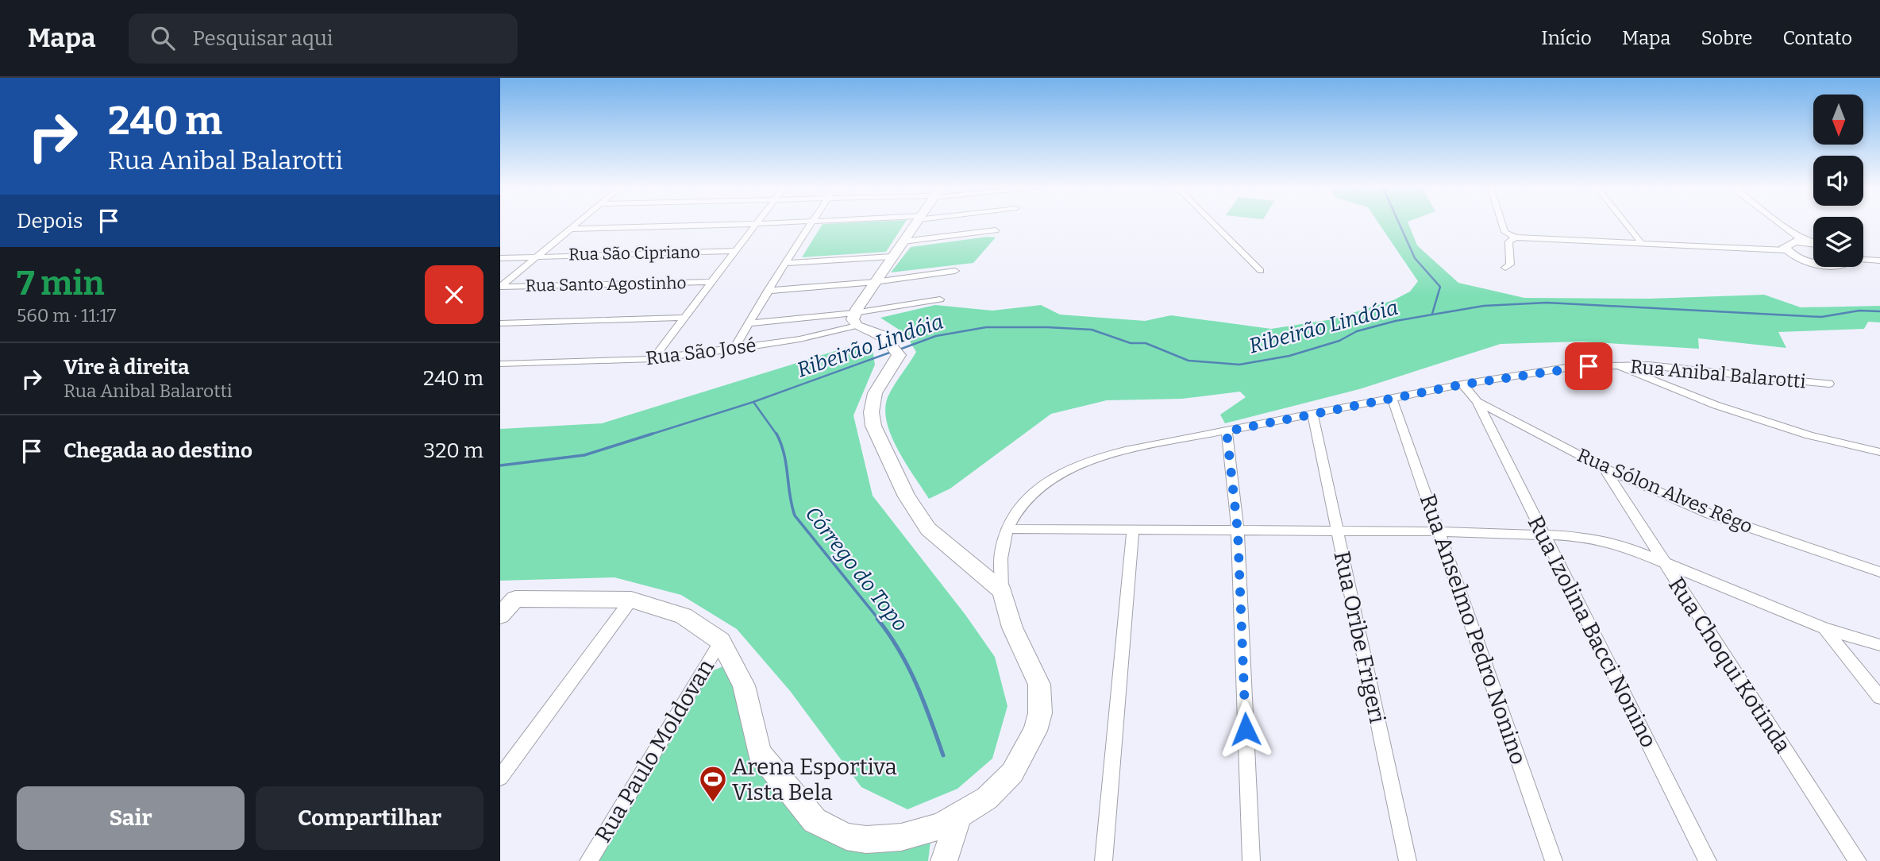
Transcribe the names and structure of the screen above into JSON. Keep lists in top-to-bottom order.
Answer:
{
  "streets": {
    "street": [
      "Rua São Cipriano",
      "Rua Santo Agostinho",
      "Rua São José",
      "Rua Anibal Balarotti",
      "Rua Sólon Alves Rêgo",
      "Rua Anselmo Pedro Nonino",
      "Rua Izolina Bacci Nonino",
      "Rua Oribe Frigeri",
      "Rua Choqui Kotinda",
      "Rua Paulo Moldovan"
    ]
  },
  "crossings": [
    ["Rua Anibal Balarotti", "Rua Sólon Alves Rêgo"],
    ["Rua Anibal Balarotti", "Rua Anselmo Pedro Nonino"],
    ["Rua Anibal Balarotti", "Rua Oribe Frigeri"],
    ["Rua Anibal Balarotti", "Rua Paulo Moldovan"],
    ["Rua Sólon Alves Rêgo", "Rua Izolina Bacci Nonino"],
    ["Rua Sólon Alves Rêgo", "Rua Choqui Kotinda"]
  ],
  "water": ["Ribeirão Lindóia", "Córrego do Topo"],
  "places": {
    "sports": ["Arena Esportiva Vista Bela"]
  },
  "north": "bottom",
  "page": {
    "header": "Mapa",
    "search": "Pesquisar aqui",
    "nav": [
      "Início",
      "Mapa",
      "Sobre",
      "Contato"
    ],
    "turn": ["240 m", "Rua Anibal Balarotti"],
    "then": "Depois",
    "heading": ["7 min", "560 m · 11:17"],
    "list": [
      {
        "name": "Vire à direita",
        "note": "Rua Anibal Balarotti",
        "value": "240 m"
      },
      {
        "name": "Chegada ao destino",
        "value": "320 m"
      }
    ],
    "buttons": ["Sair", "Compartilhar"]
  }
}
